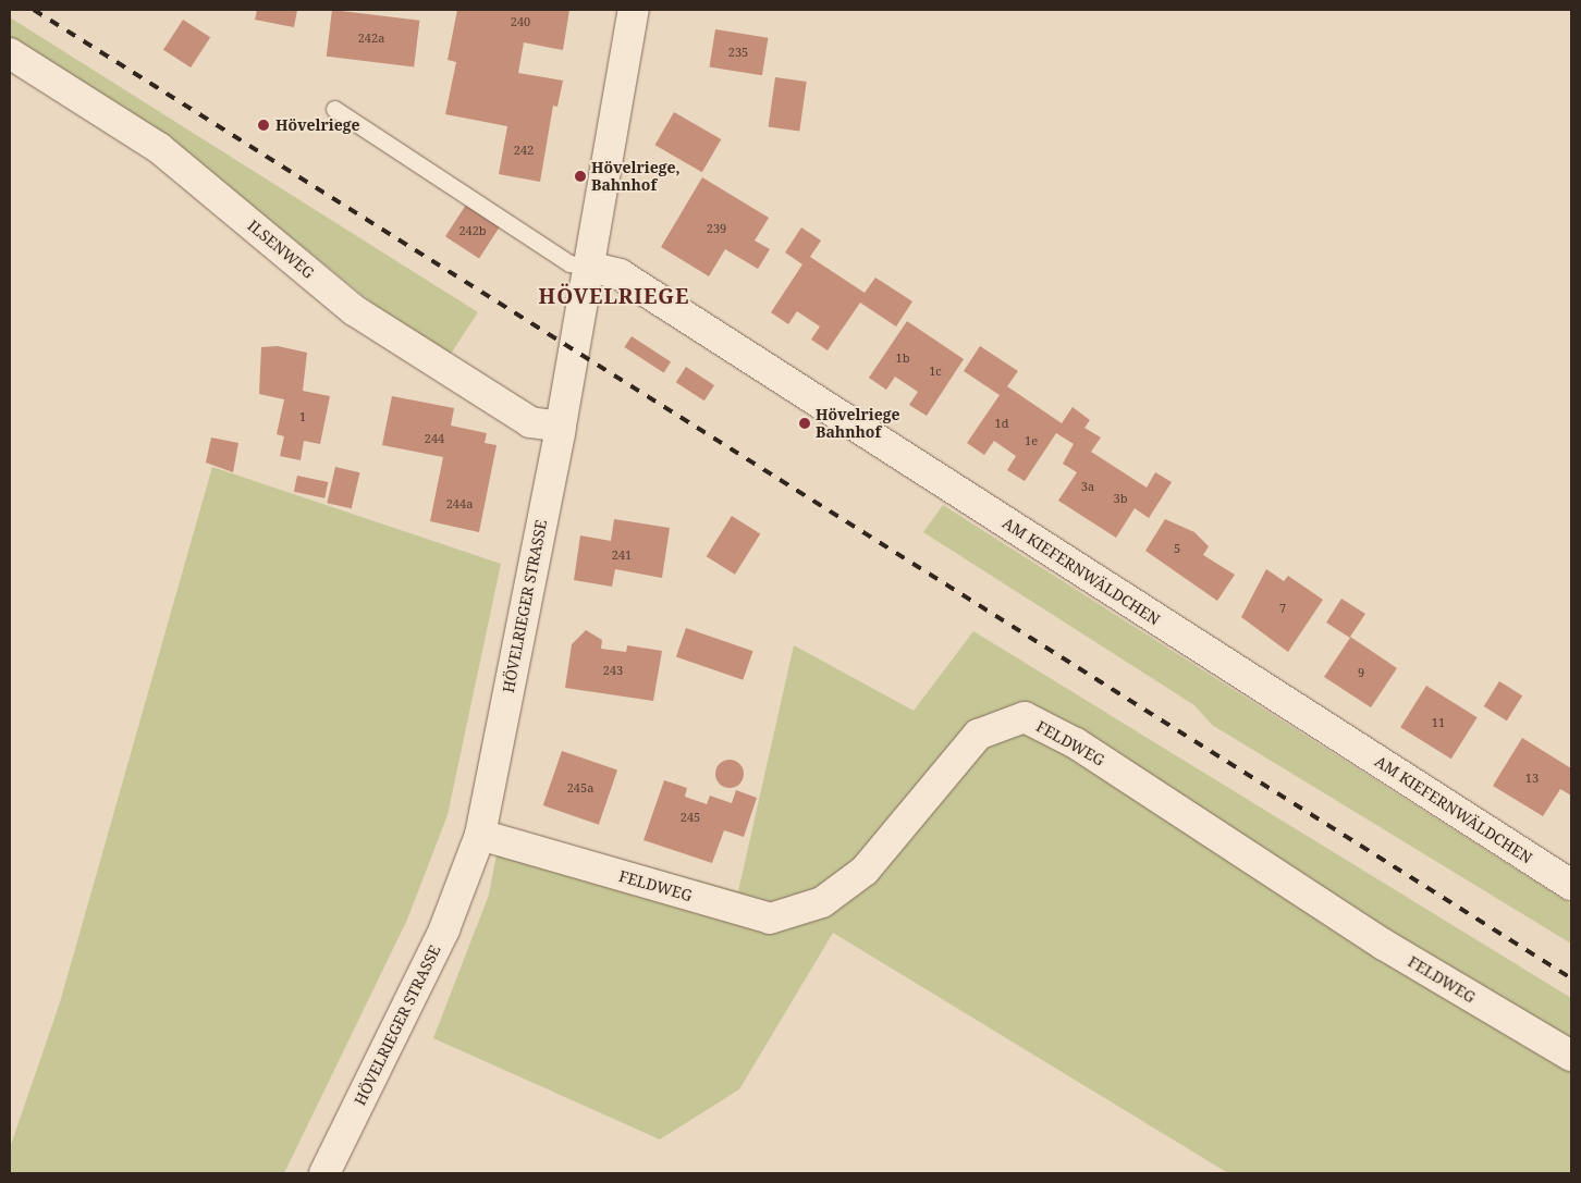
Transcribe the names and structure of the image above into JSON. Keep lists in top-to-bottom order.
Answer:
{
  "streets": {
    "street": [
      "ILSENWEG",
      "AM KIEFERNWÄLDCHEN",
      "HÖVELRIEGER STRASSE",
      "FELDWEG"
    ]
  },
  "crossings": [
    ["ILSENWEG", "HÖVELRIEGER STRASSE"],
    ["AM KIEFERNWÄLDCHEN", "HÖVELRIEGER STRASSE"],
    ["HÖVELRIEGER STRASSE", "FELDWEG"]
  ],
  "districts": ["HÖVELRIEGE"],
  "places": ["Hövelriege", "Hövelriege, Bahnhof", "Hövelriege Bahnhof"],
  "house_numbers": [
    "240",
    "242a",
    "235",
    "242",
    "239",
    "242b",
    "1b",
    "1c",
    "1",
    "1d",
    "244",
    "1e",
    "3a",
    "3b",
    "244a",
    "5",
    "241",
    "7",
    "243",
    "9",
    "11",
    "13",
    "245a",
    "245"
  ]
}
